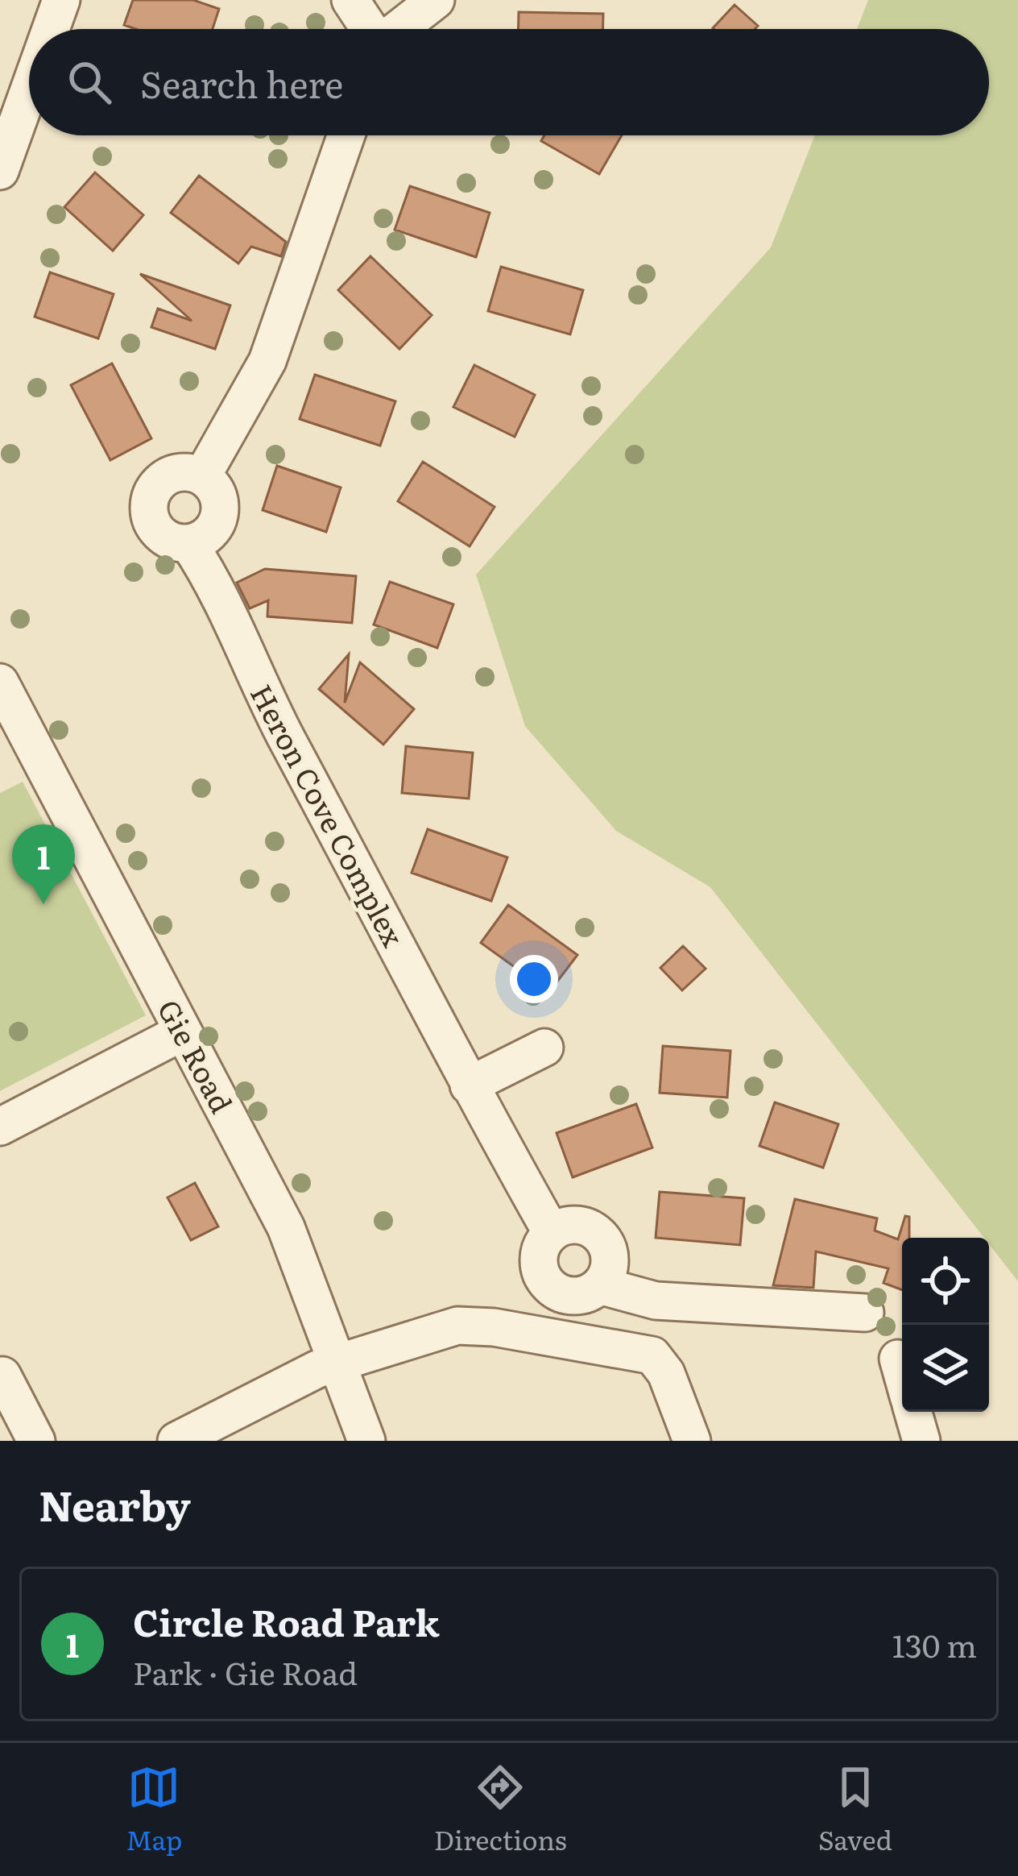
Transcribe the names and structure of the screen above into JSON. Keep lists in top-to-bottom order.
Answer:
{
  "streets": {
    "street": ["Heron Cove Complex", "Gie Road"]
  },
  "page": {
    "search": "Search here",
    "pins": "1",
    "heading": "Nearby",
    "list": [
      {
        "mark": "1",
        "name": "Circle Road Park",
        "note": "Park · Gie Road",
        "value": "130 m"
      }
    ],
    "nav": ["Map", "Directions", "Saved"]
  }
}
